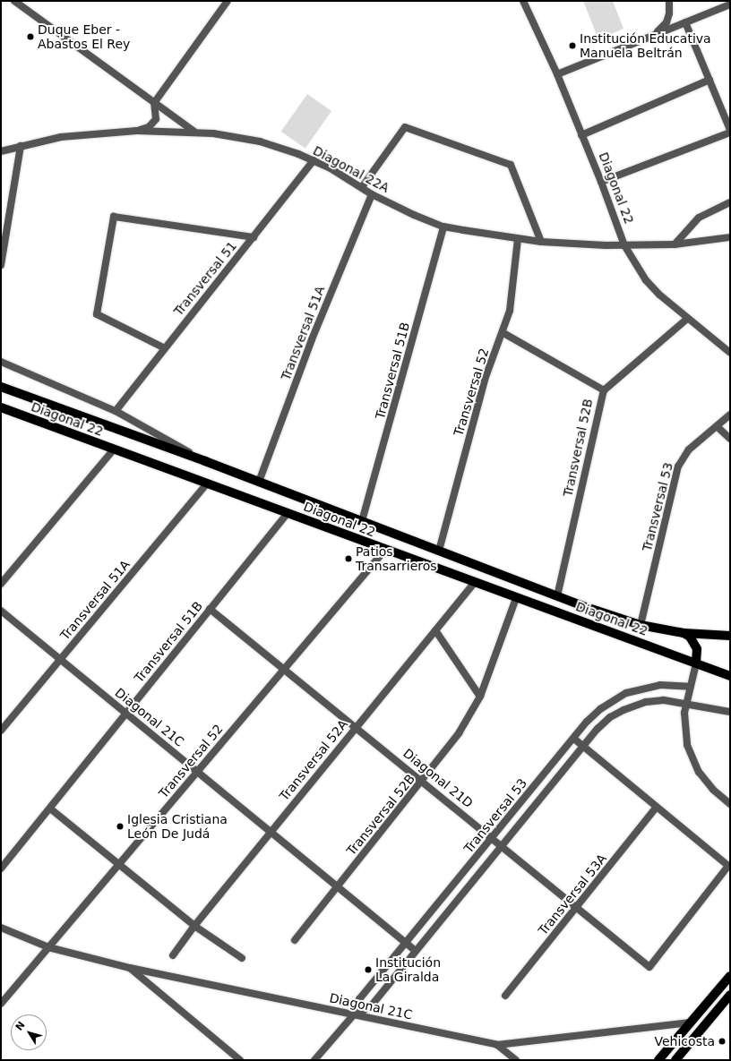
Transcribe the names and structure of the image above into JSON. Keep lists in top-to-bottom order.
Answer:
{
  "streets": {
    "main road": ["Diagonal 22"],
    "street": [
      "Diagonal 22A",
      "Transversal 51",
      "Transversal 51A",
      "Transversal 51B",
      "Transversal 52",
      "Transversal 52B",
      "Transversal 53",
      "Diagonal 21C",
      "Transversal 52A",
      "Diagonal 21D",
      "Transversal 53A"
    ]
  },
  "crossings": [
    ["Diagonal 22A", "Diagonal 22"],
    ["Diagonal 22A", "Transversal 51"],
    ["Diagonal 22A", "Transversal 51A"],
    ["Diagonal 22A", "Transversal 51B"],
    ["Diagonal 22A", "Transversal 52"],
    ["Diagonal 22", "Transversal 51A"],
    ["Diagonal 22", "Transversal 51B"],
    ["Diagonal 22", "Transversal 52"],
    ["Diagonal 22", "Transversal 52B"],
    ["Diagonal 22", "Transversal 53"],
    ["Diagonal 22", "Transversal 52A"],
    ["Transversal 51A", "Diagonal 21C"],
    ["Transversal 51B", "Diagonal 21C"],
    ["Transversal 51B", "Diagonal 21D"],
    ["Transversal 52", "Diagonal 21C"],
    ["Transversal 52", "Diagonal 21D"],
    ["Transversal 52B", "Diagonal 21C"],
    ["Transversal 52B", "Diagonal 21D"],
    ["Transversal 53", "Diagonal 21C"],
    ["Transversal 53", "Diagonal 21D"],
    ["Diagonal 21C", "Transversal 52A"],
    ["Transversal 52A", "Diagonal 21D"],
    ["Diagonal 21D", "Transversal 53A"]
  ],
  "places": [
    "Duque Eber - Abastos El Rey",
    "Institución Educativa Manuela Beltrán",
    "Patios Transarrieros",
    "Iglesia Cristiana León De Judá",
    "Institución La Giralda",
    "Vehicosta"
  ],
  "north": "top left"
}
